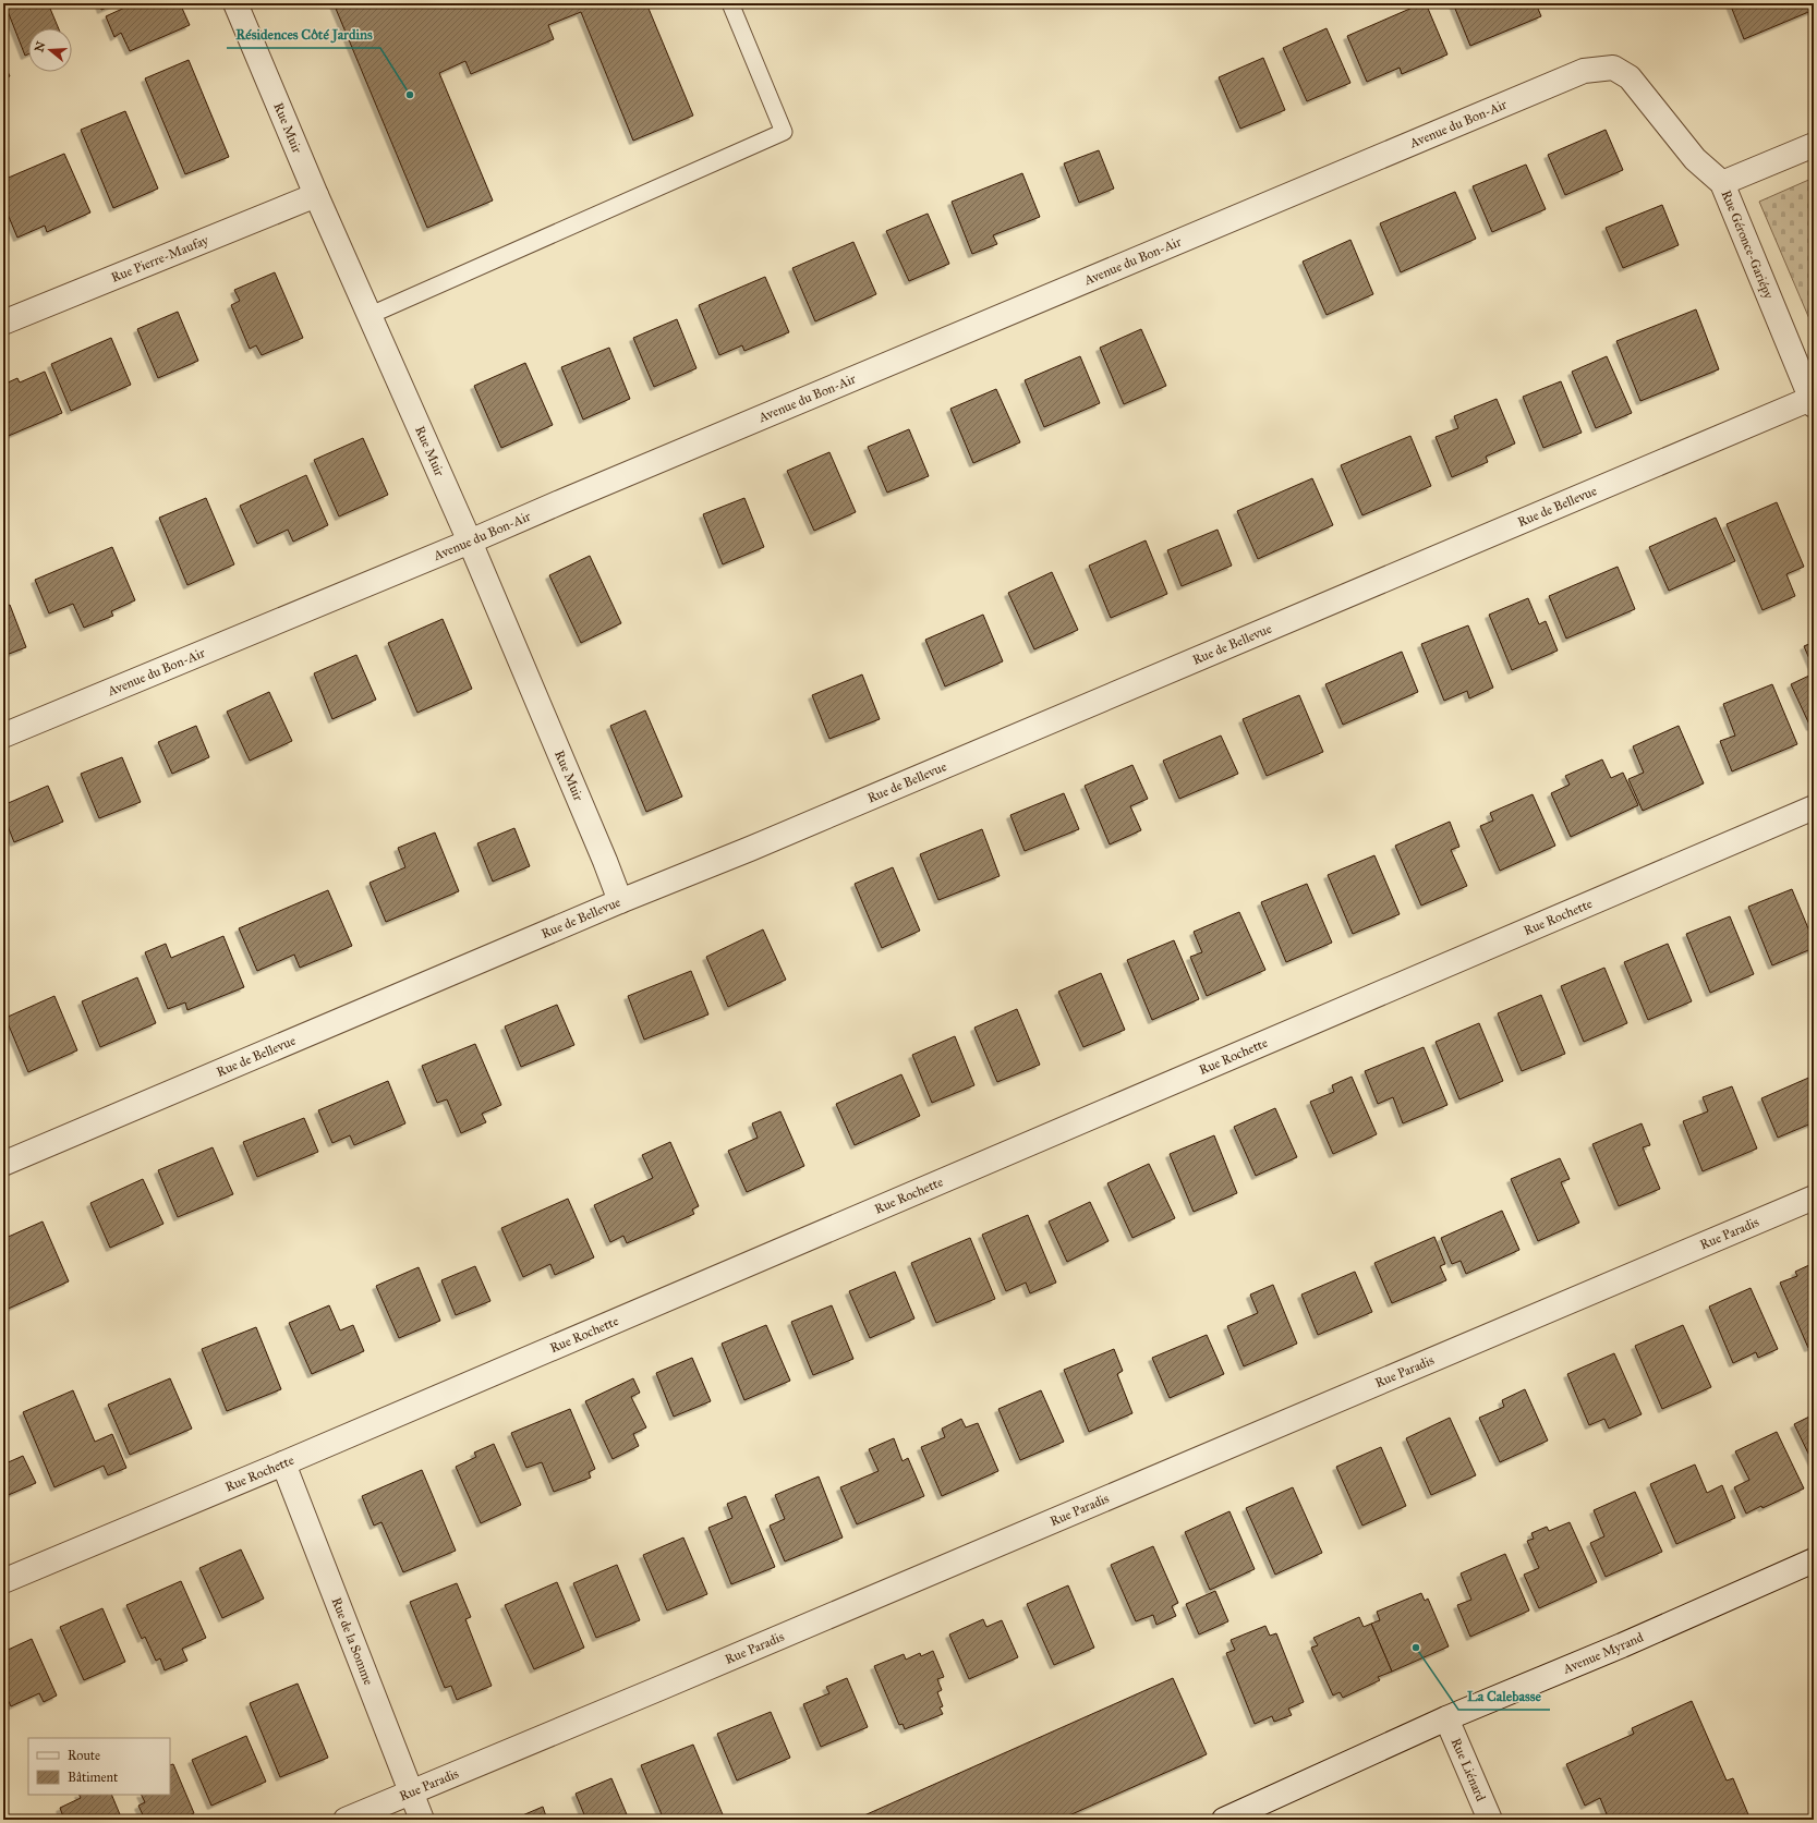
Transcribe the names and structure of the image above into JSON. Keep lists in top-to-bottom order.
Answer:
{
  "streets": {
    "street": [
      "Avenue du Bon-Air",
      "Rue Muir",
      "Rue Géronce-Gariépy",
      "Rue Pierre-Maufay",
      "Rue de Bellevue",
      "Rue Rochette",
      "Rue Paradis",
      "Rue de la Somme",
      "Avenue Myrand",
      "Rue Liénard"
    ]
  },
  "crossings": [
    ["Avenue du Bon-Air", "Rue Muir"],
    ["Avenue du Bon-Air", "Rue Géronce-Gariépy"],
    ["Rue Muir", "Rue Pierre-Maufay"],
    ["Rue Muir", "Rue de Bellevue"],
    ["Rue Géronce-Gariépy", "Rue de Bellevue"],
    ["Rue Rochette", "Rue de la Somme"],
    ["Rue Paradis", "Rue de la Somme"],
    ["Avenue Myrand", "Rue Liénard"]
  ],
  "places": ["Résidences Côté Jardins", "La Calebasse"],
  "legend": ["Route", "Bâtiment"],
  "north": "left"
}
